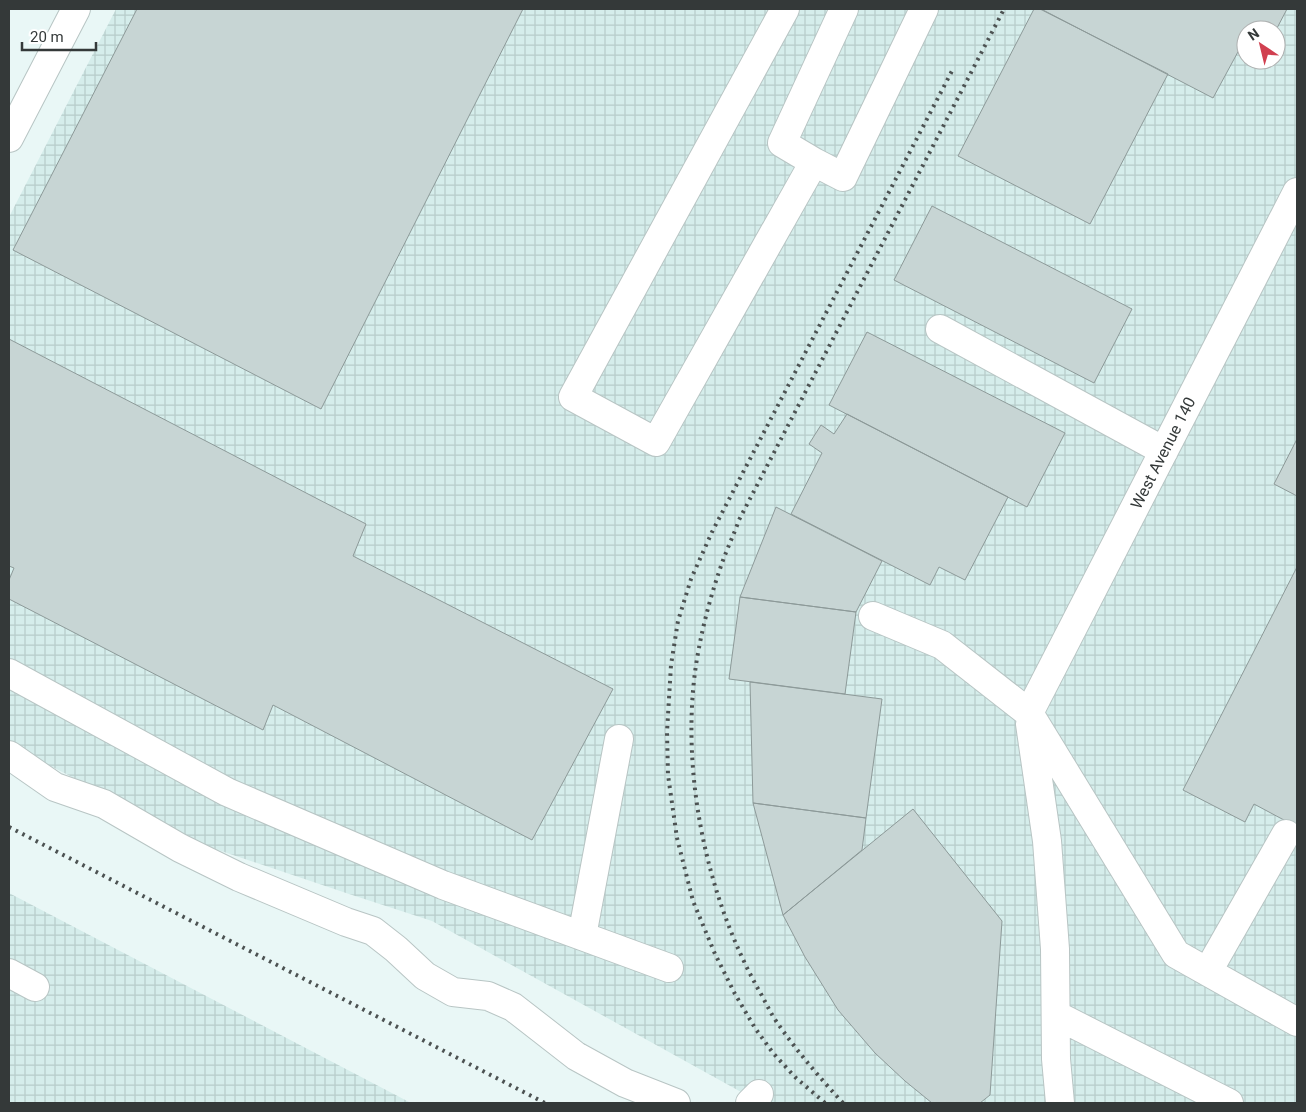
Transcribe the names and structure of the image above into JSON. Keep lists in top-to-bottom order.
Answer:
{
  "streets": {
    "street": ["West Avenue 140"]
  },
  "scale_bar": "20 m",
  "north": "top left"
}
